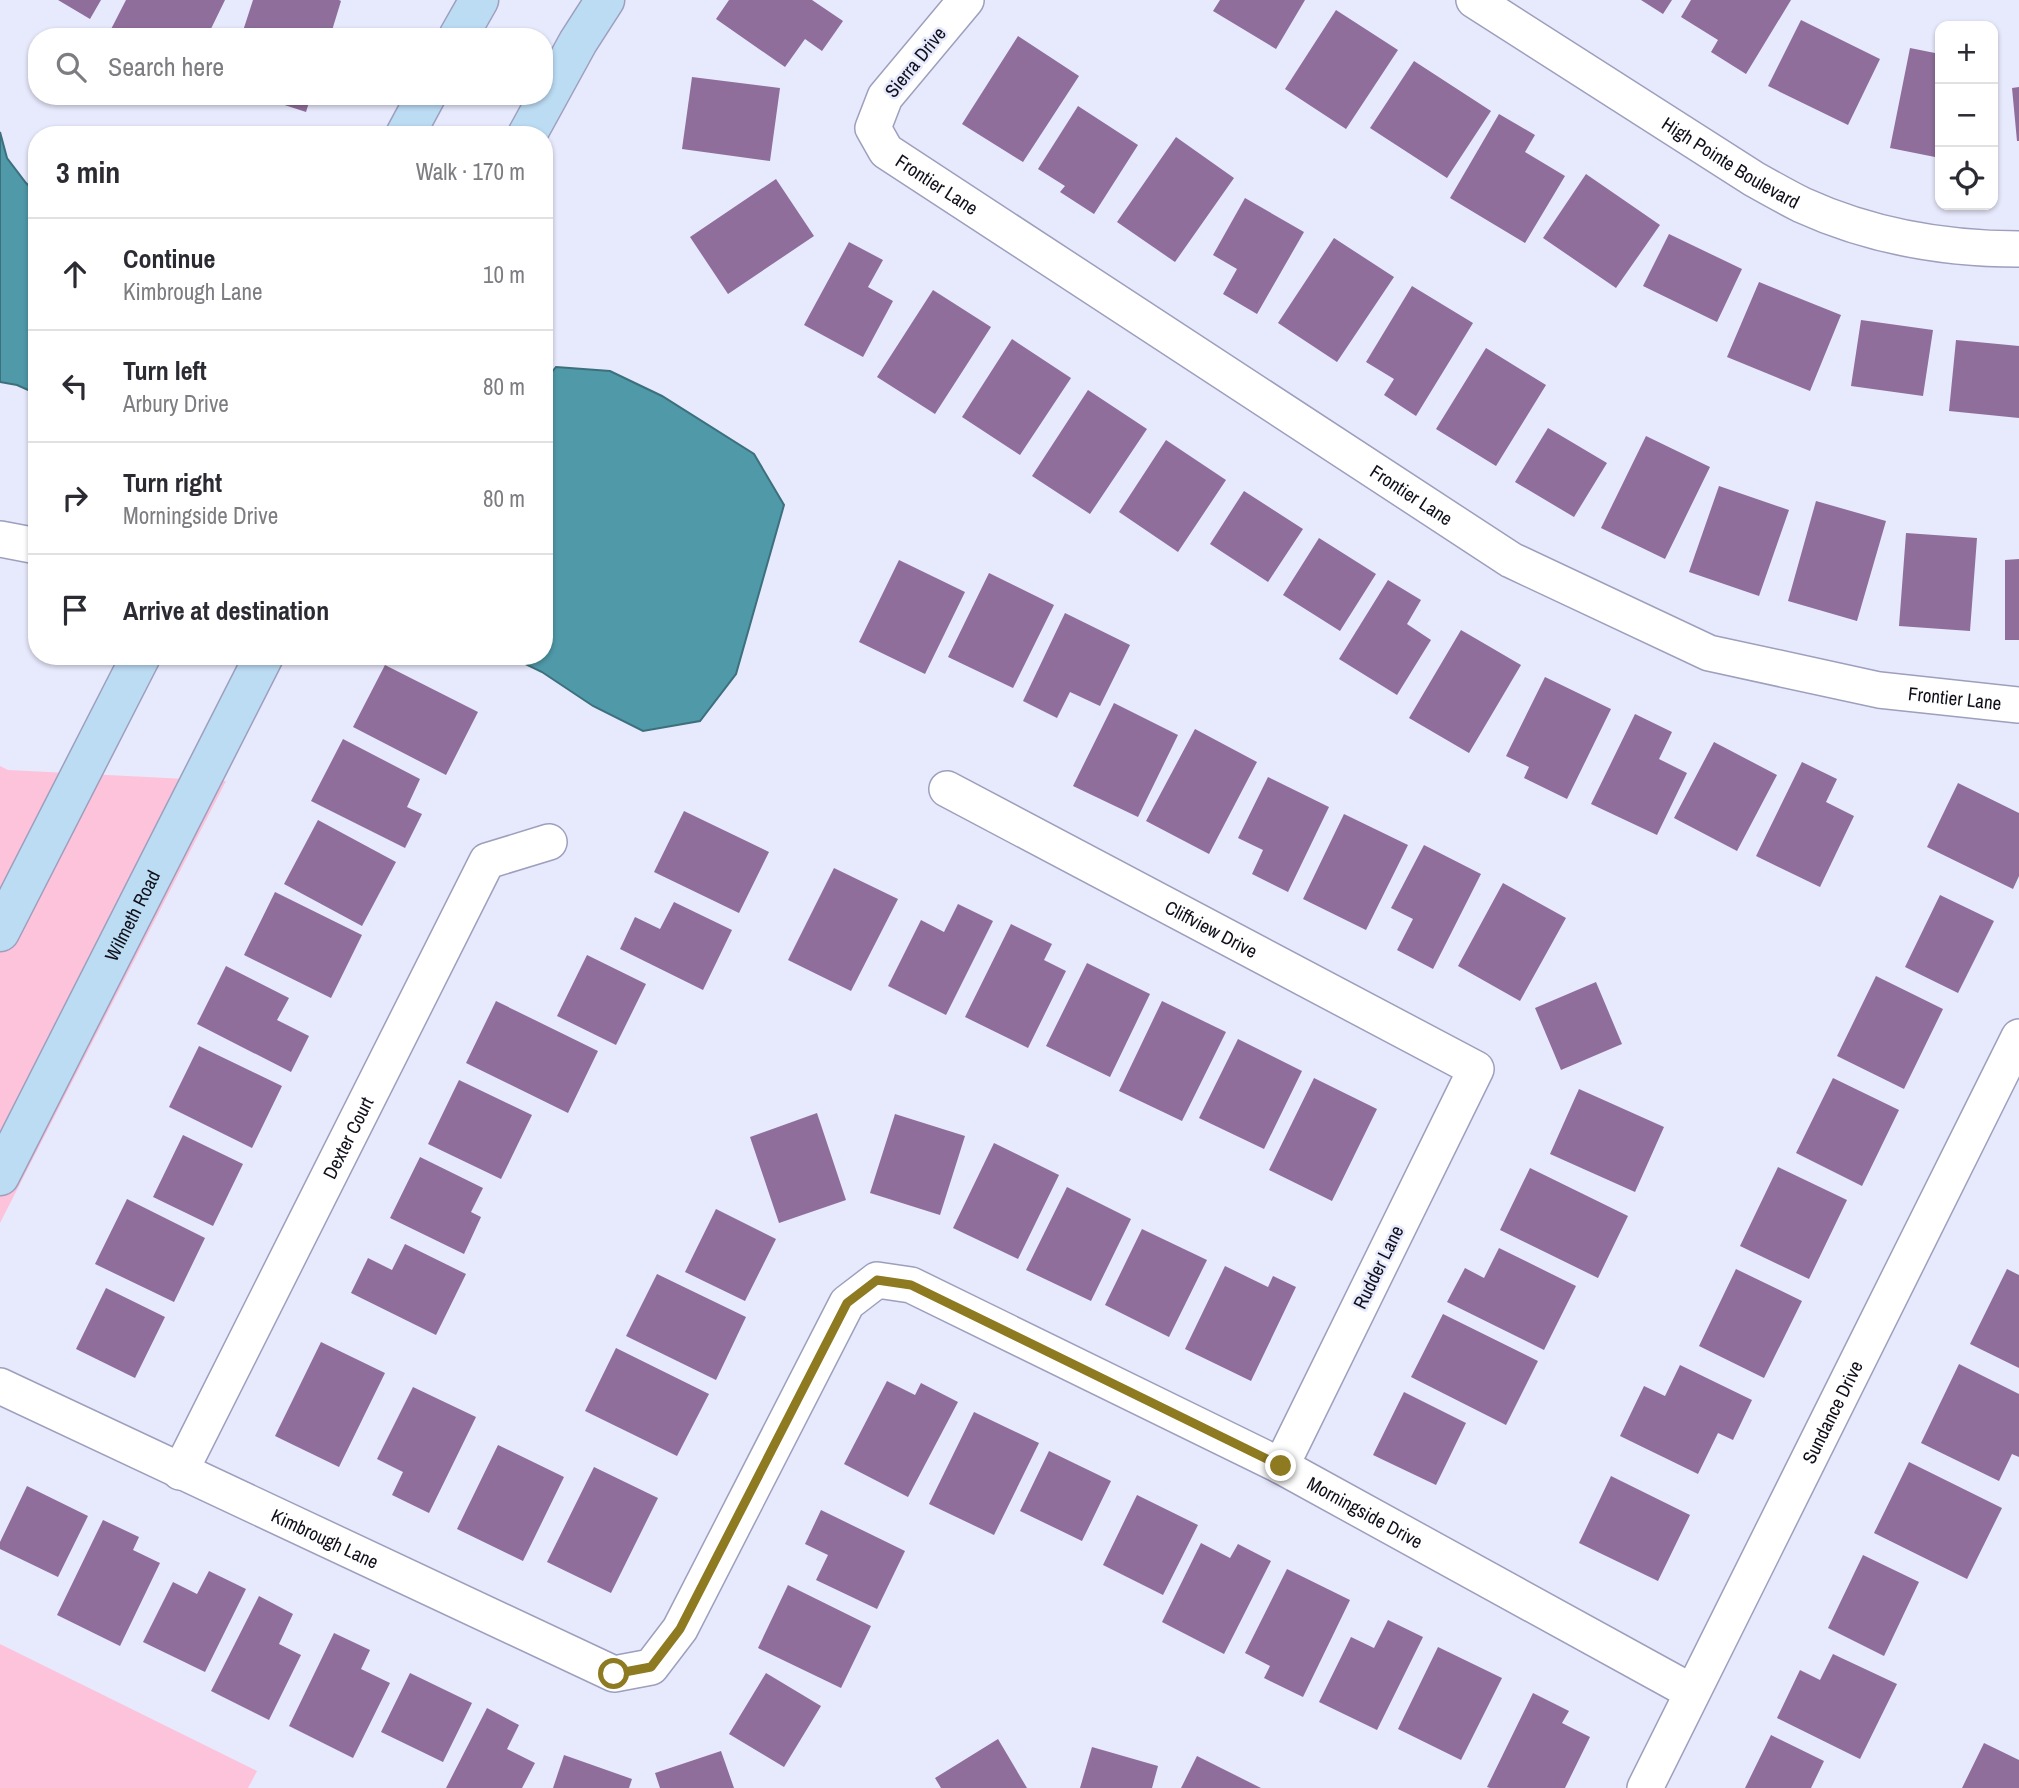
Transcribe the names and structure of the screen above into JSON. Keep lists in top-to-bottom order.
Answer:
{
  "streets": {
    "main road": ["Wilmeth Road"],
    "street": [
      "Sierra Drive",
      "High Pointe Boulevard",
      "Frontier Lane",
      "Cliffview Drive",
      "Dexter Court",
      "Rudder Lane",
      "Sundance Drive",
      "Morningside Drive",
      "Kimbrough Lane"
    ]
  },
  "crossings": [
    ["Sierra Drive", "Frontier Lane"],
    ["Cliffview Drive", "Rudder Lane"],
    ["Dexter Court", "Kimbrough Lane"],
    ["Rudder Lane", "Morningside Drive"],
    ["Sundance Drive", "Morningside Drive"],
    ["Morningside Drive", "Kimbrough Lane"]
  ],
  "page": {
    "map_buttons": ["+", "−"],
    "search": "Search here",
    "heading": ["3 min", "Walk · 170 m"],
    "list": [
      ["Continue", "Kimbrough Lane", "10 m"],
      ["Turn left", "Arbury Drive", "80 m"],
      ["Turn right", "Morningside Drive", "80 m"],
      "Arrive at destination"
    ]
  }
}
